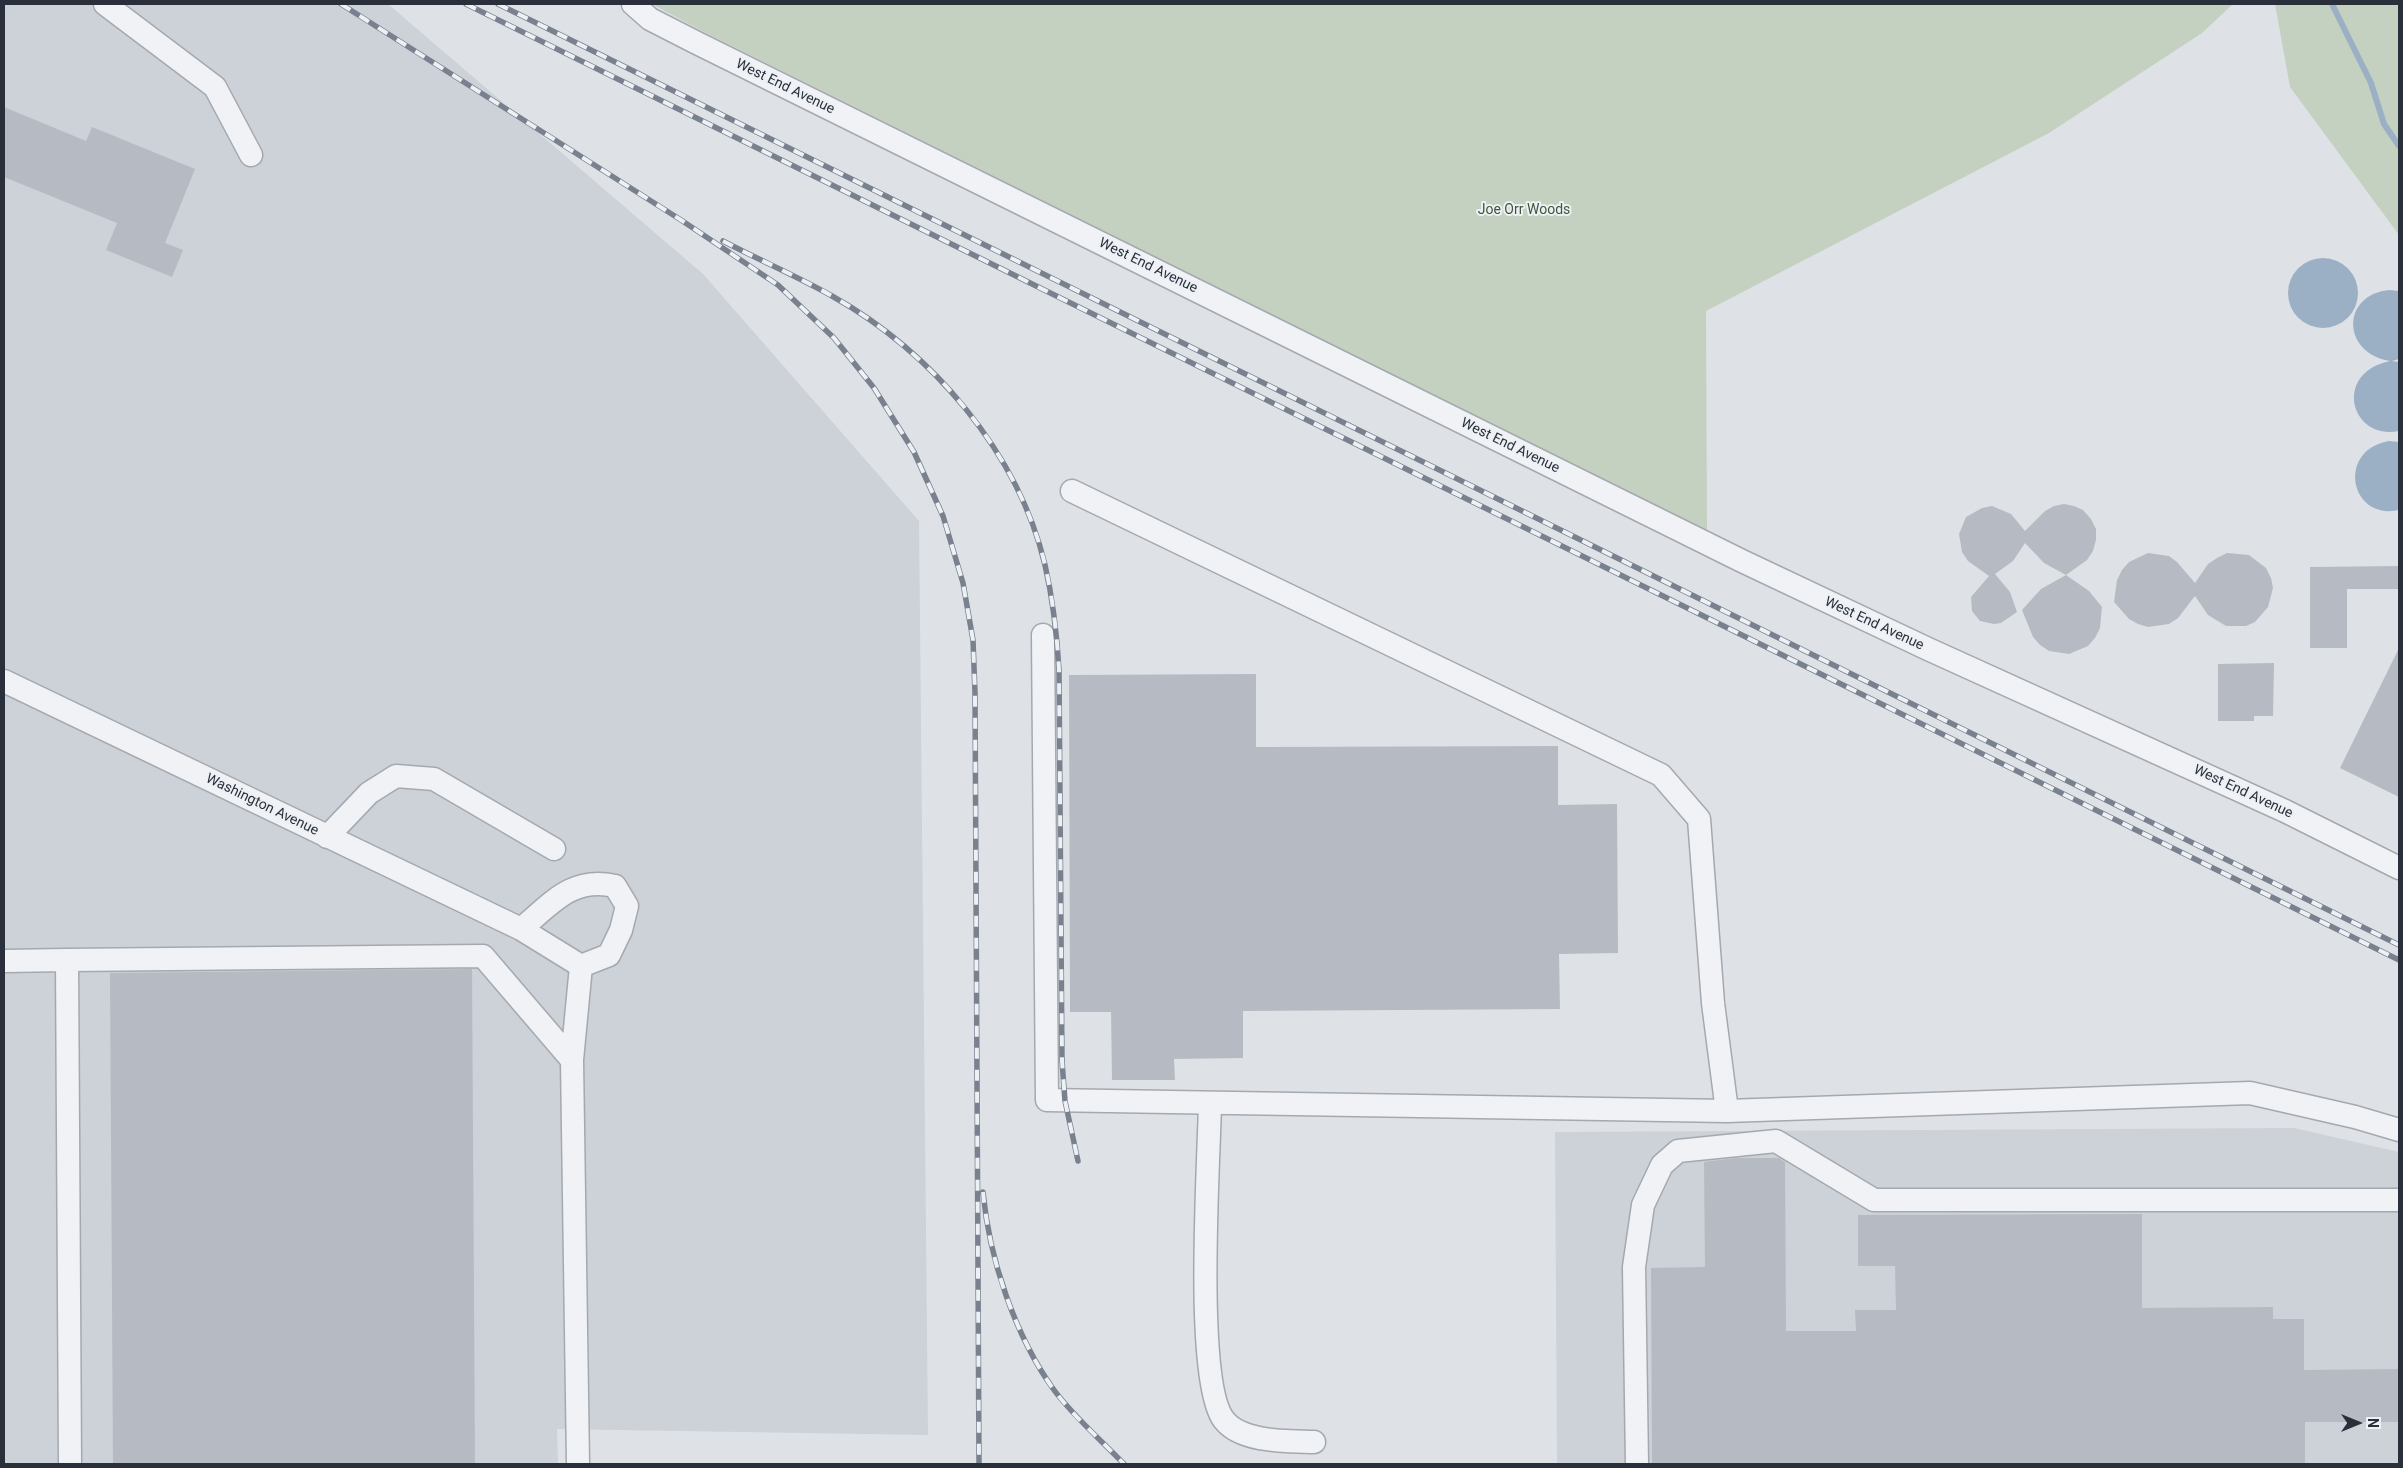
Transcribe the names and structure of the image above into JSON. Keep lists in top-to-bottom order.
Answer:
{
  "streets": {
    "street": ["West End Avenue", "Washington Avenue"]
  },
  "parks": ["Joe Orr Woods"],
  "north": "right"
}
